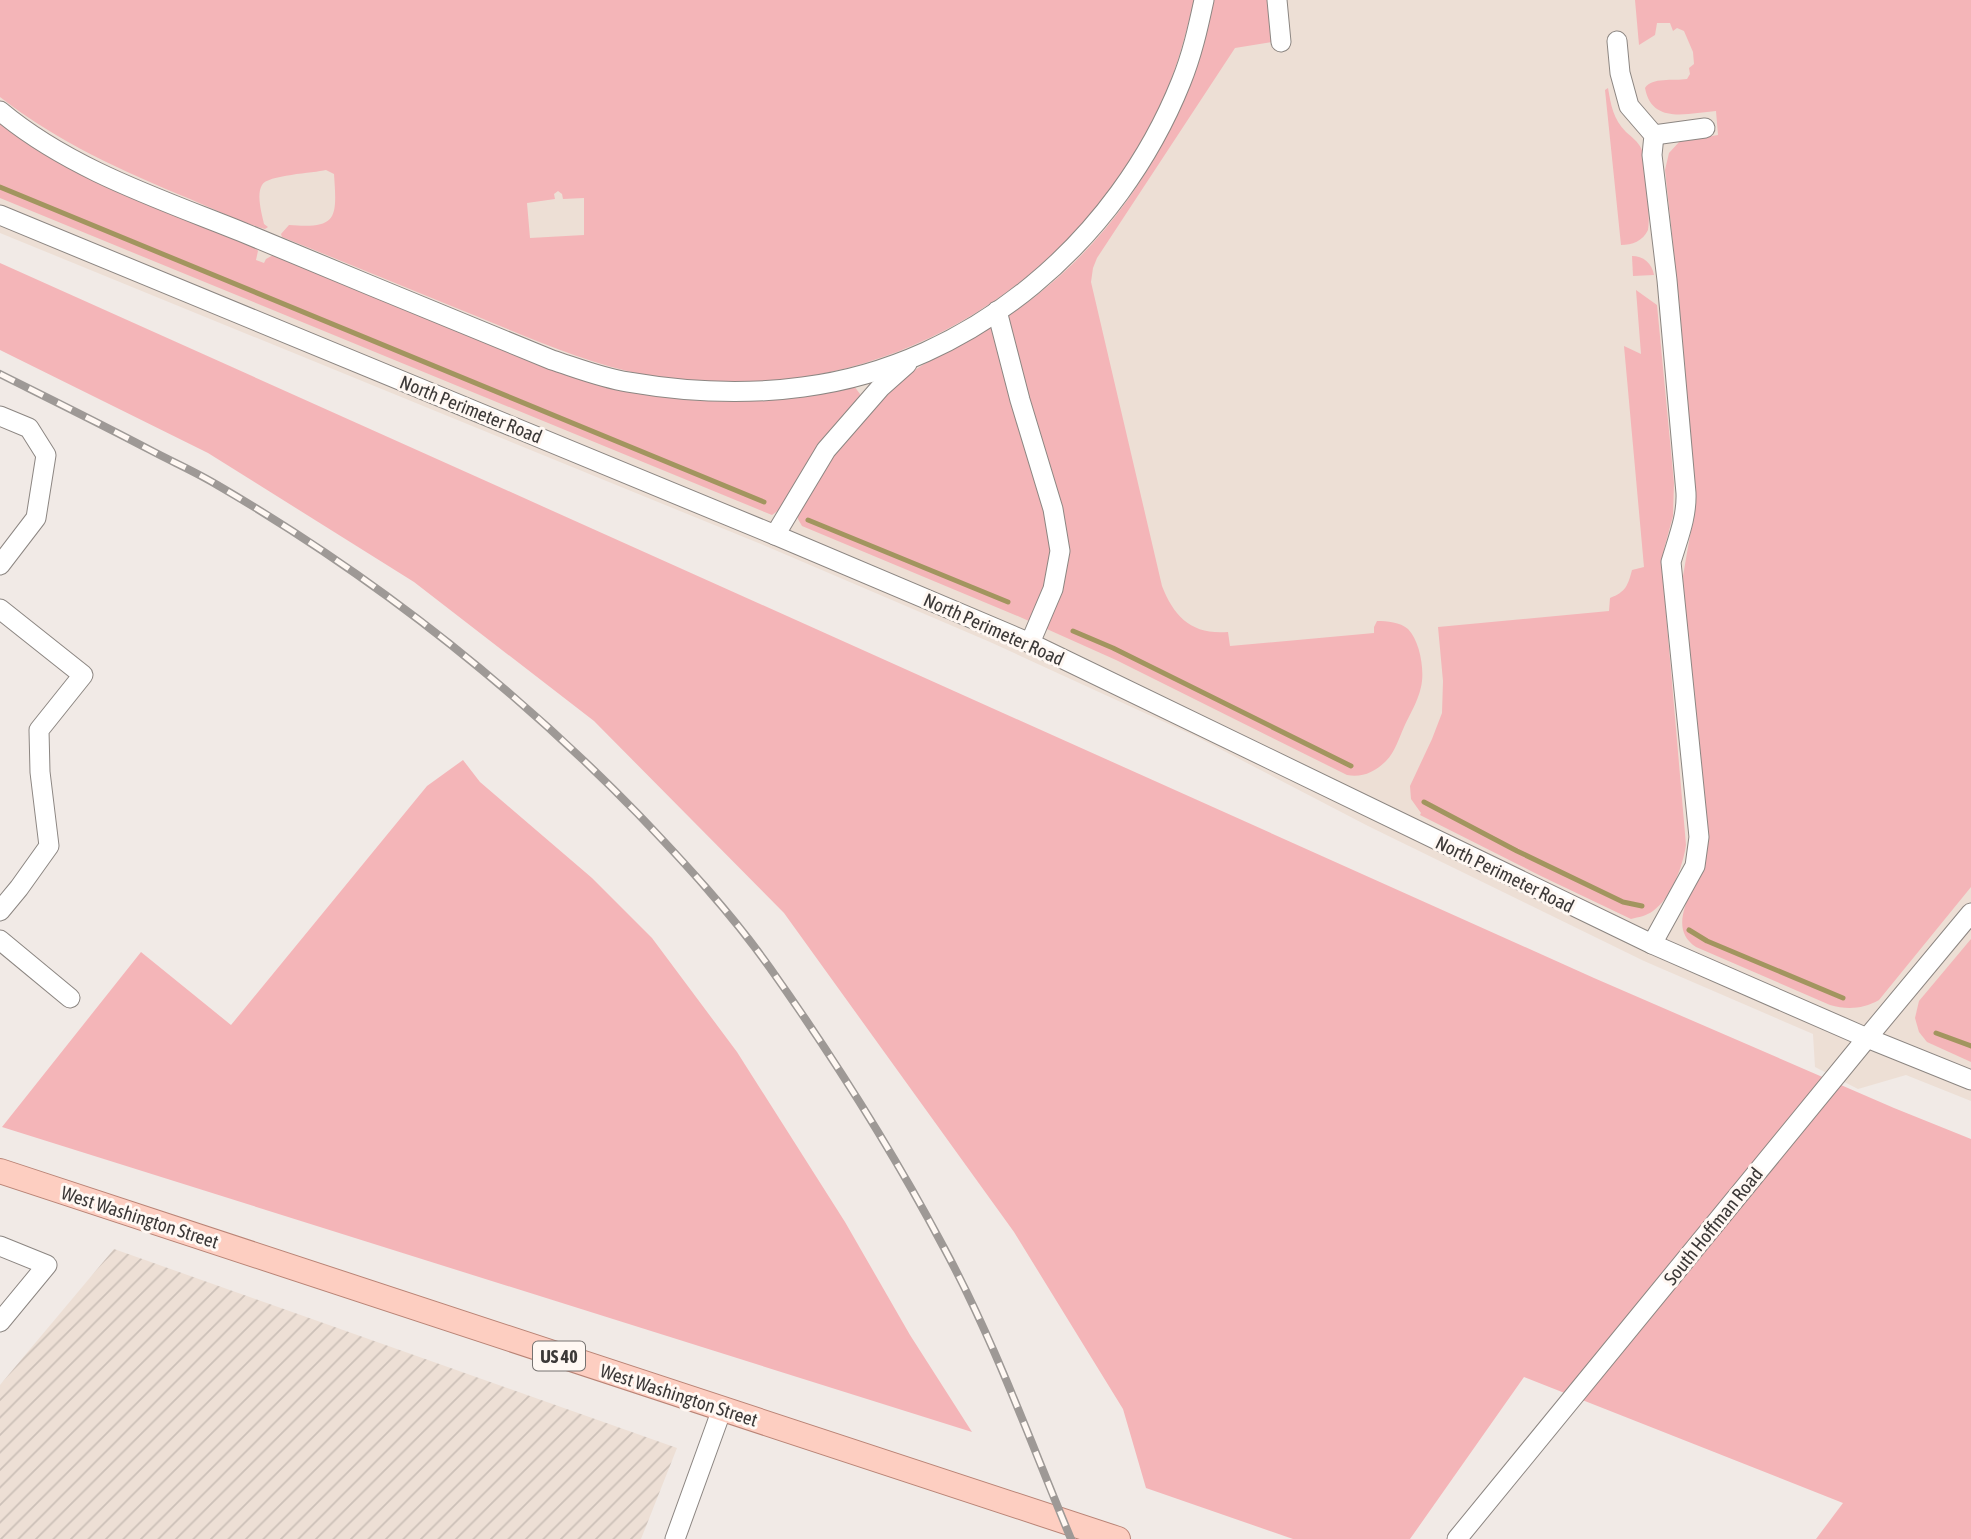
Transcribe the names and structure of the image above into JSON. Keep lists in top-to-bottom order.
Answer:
{
  "streets": {
    "main road": ["West Washington Street", "US 40"],
    "street": ["North Perimeter Road", "South Hoffman Road"]
  },
  "crossings": [
    ["North Perimeter Road", "South Hoffman Road"]
  ]
}
